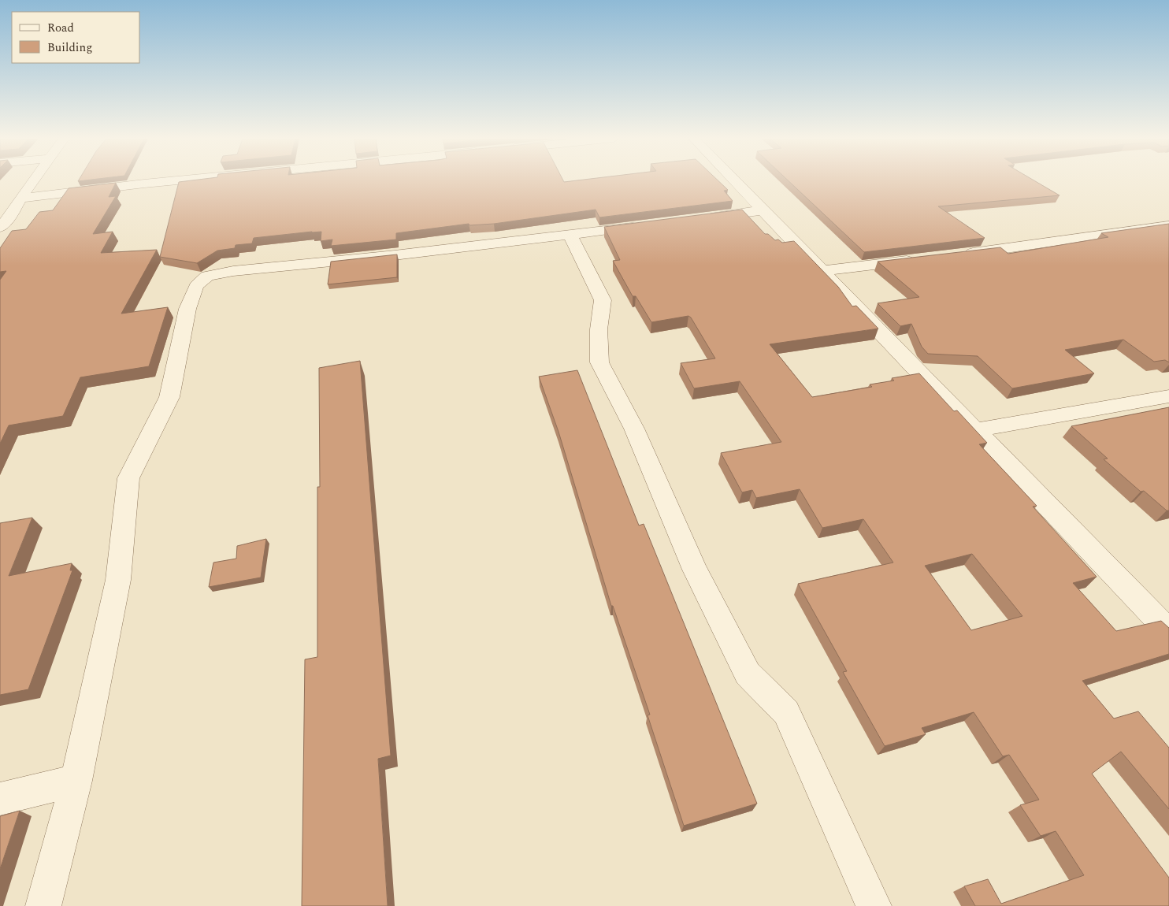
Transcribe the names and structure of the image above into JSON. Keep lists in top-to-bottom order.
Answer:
{
  "legend": ["Road", "Building"]
}
